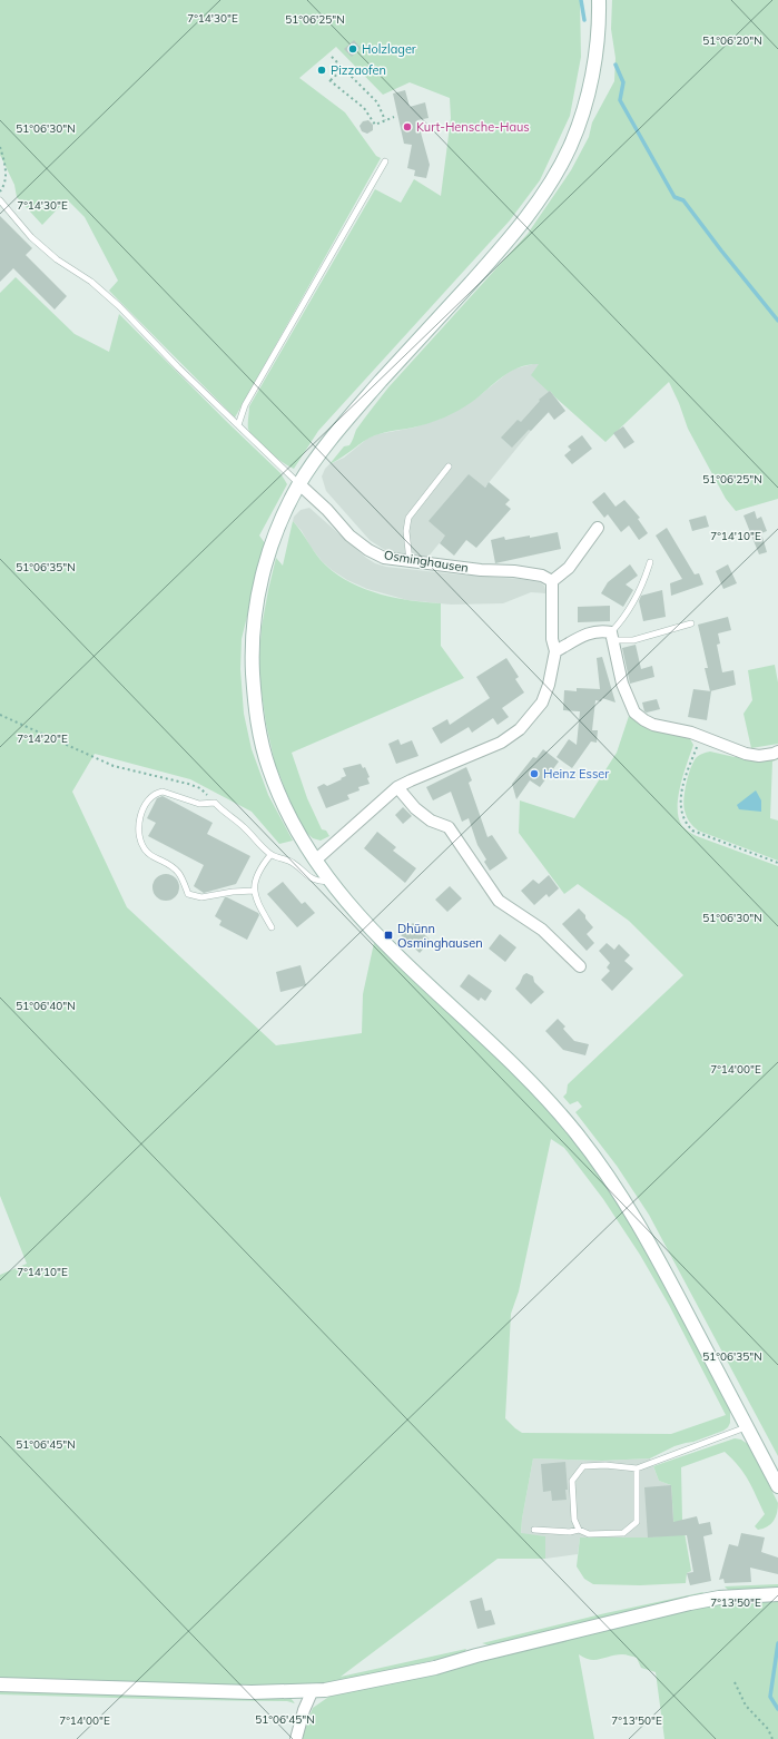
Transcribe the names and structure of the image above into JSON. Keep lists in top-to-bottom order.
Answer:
{
  "streets": {
    "street": ["Osminghausen"]
  },
  "places": {
    "other": [
      "Holzlager",
      "Pizzaofen",
      "Kurt-Hensche-Haus",
      "Heinz Esser"
    ],
    "transit": ["Dhünn Osminghausen"]
  },
  "coordinates": [
    "7°14'30\"E",
    "51°06'25\"N",
    "51°06'20\"N",
    "51°06'30\"N",
    "7°14'10\"E",
    "51°06'35\"N",
    "7°14'20\"E",
    "51°06'40\"N",
    "7°14'00\"E",
    "51°06'45\"N",
    "7°13'50\"E"
  ]
}
